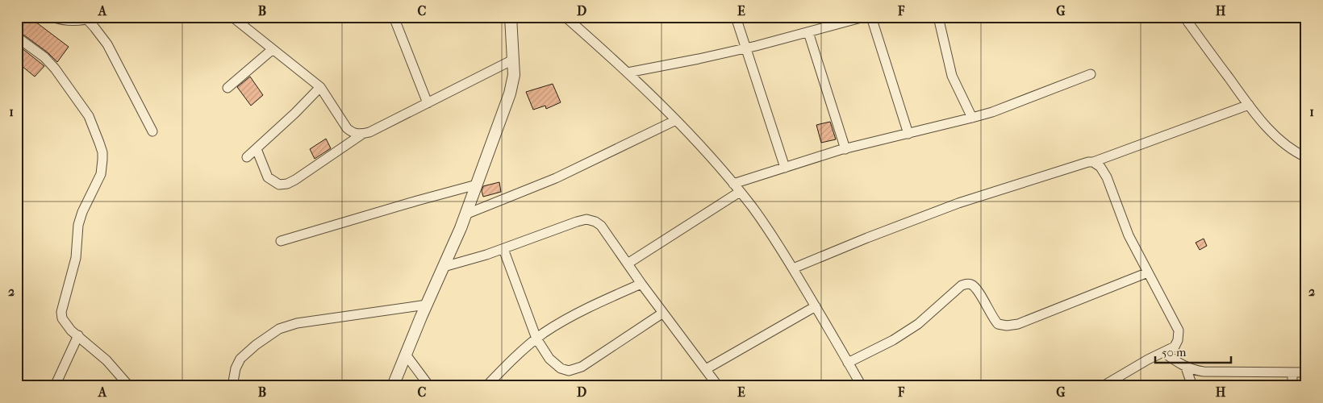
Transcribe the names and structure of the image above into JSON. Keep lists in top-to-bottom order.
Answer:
{
  "scale_bar": "50 m",
  "grid": {
    "columns": [
      "A",
      "B",
      "C",
      "D",
      "E",
      "F",
      "G",
      "H"
    ],
    "rows": ["1", "2"]
  }
}
